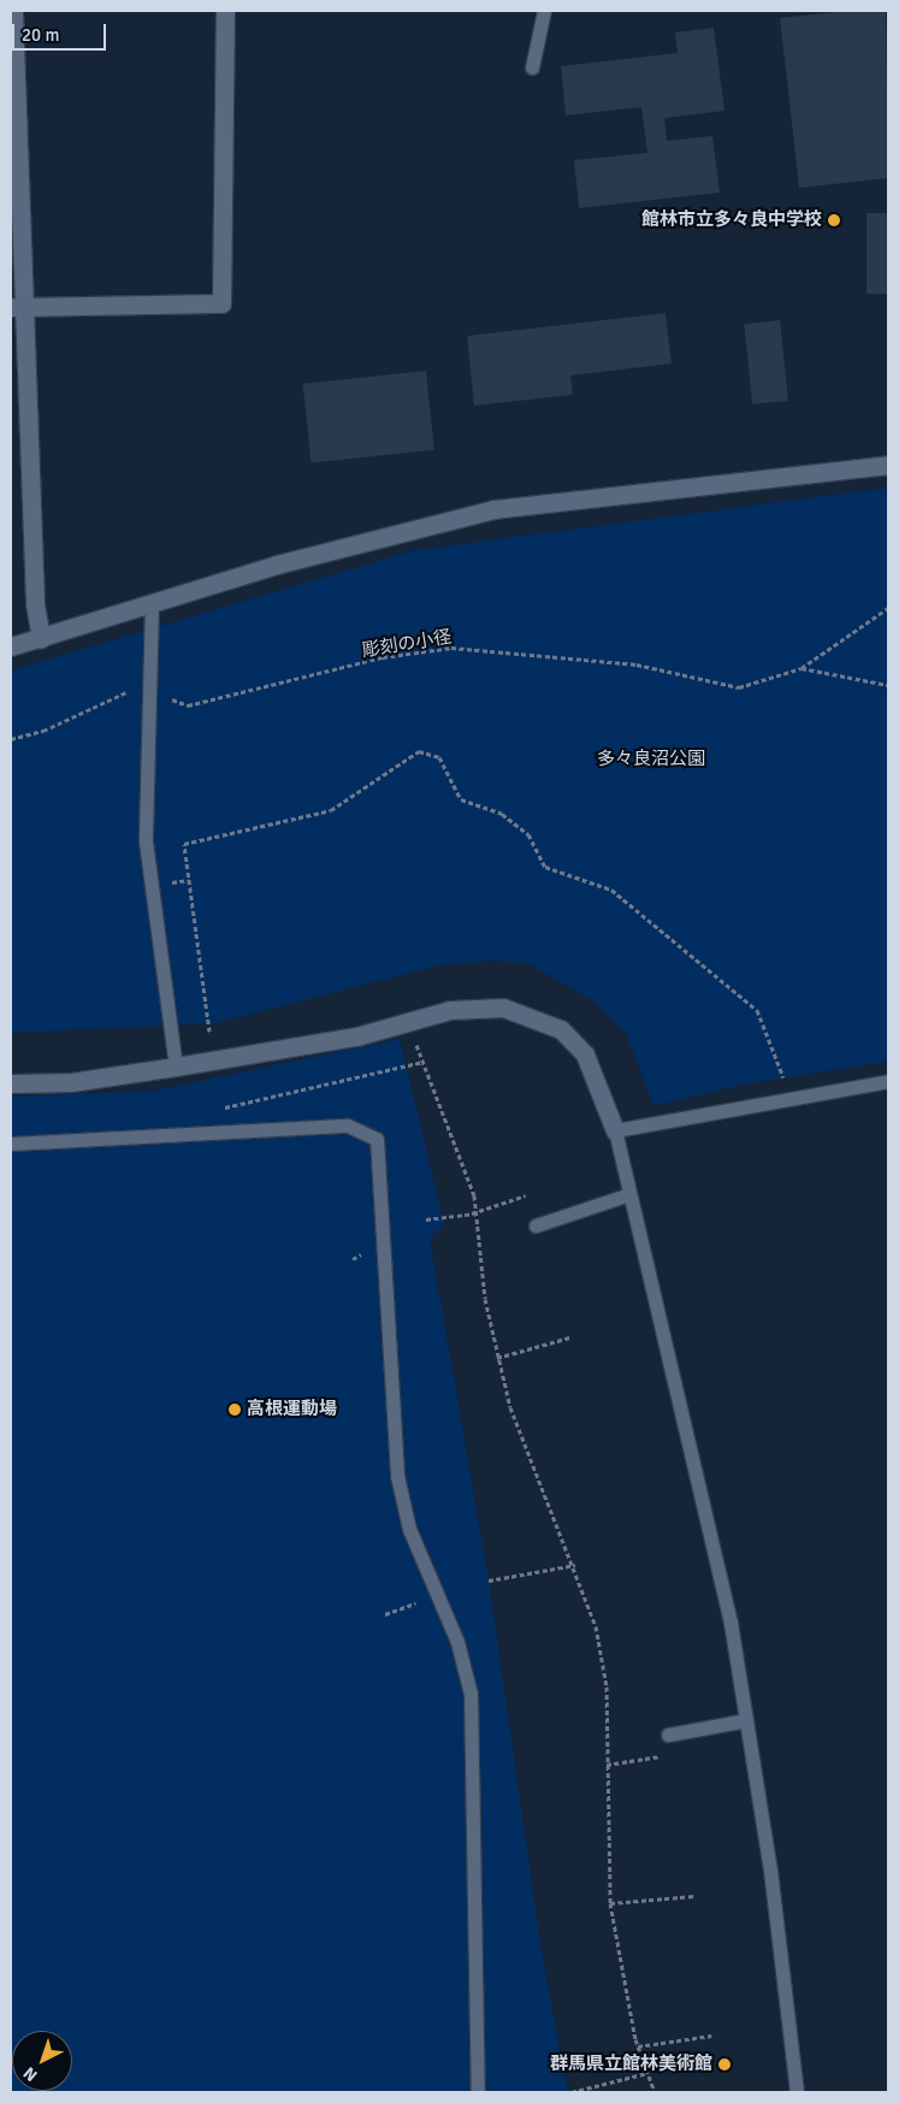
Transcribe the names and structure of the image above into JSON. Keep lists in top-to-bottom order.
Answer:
{
  "streets": {
    "path": ["彫刻の小径"]
  },
  "parks": ["多々良沼公園"],
  "places": ["館林市立多々良中学校", "高根運動場", "群馬県立館林美術館"],
  "scale_bar": "20 m",
  "north": "bottom left"
}
